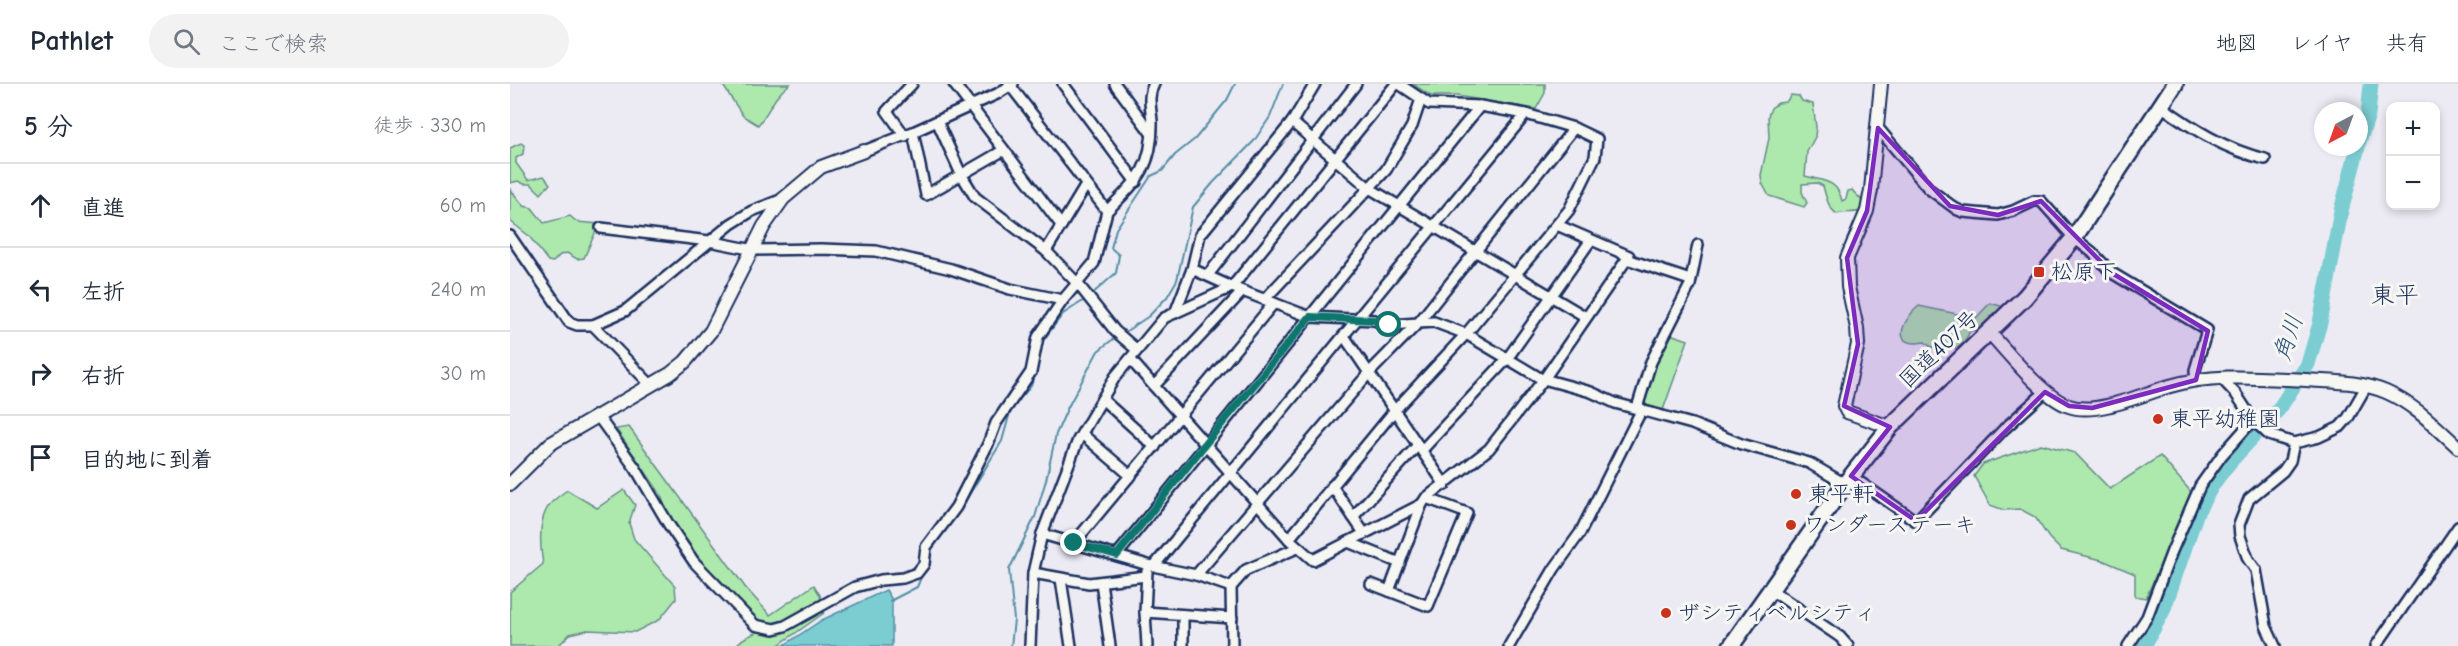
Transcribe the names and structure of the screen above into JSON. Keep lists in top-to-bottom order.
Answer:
{
  "streets": {
    "highway": ["国道407号"]
  },
  "districts": ["東平"],
  "water": ["角川"],
  "places": {
    "transit": ["松原下"],
    "other": [
      "東平幼稚園",
      "東平軒",
      "ワンダーステーキ",
      "ザシティベルシティ"
    ]
  },
  "north": "bottom left",
  "page": {
    "header": "Pathlet",
    "search": "ここで検索",
    "nav": ["地図", "レイヤ", "共有"],
    "heading": ["5 分", "徒歩 · 330 m"],
    "map_buttons": ["+", "−"],
    "list": [
      ["直進", "60 m"],
      ["左折", "240 m"],
      ["右折", "30 m"],
      "目的地に到着"
    ]
  }
}
